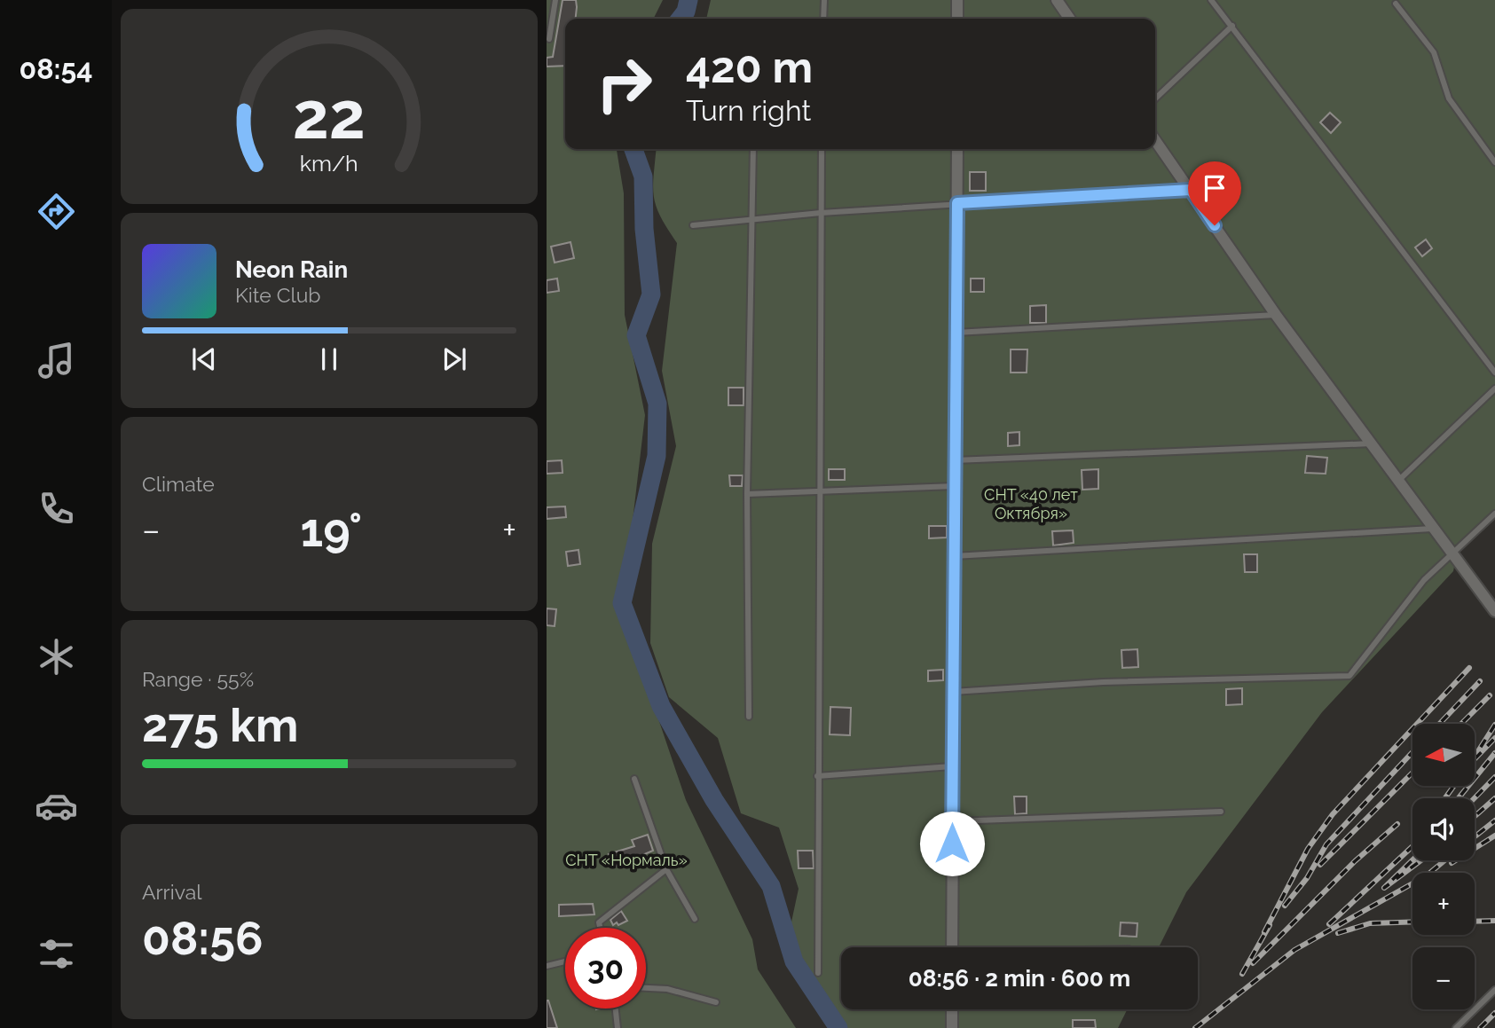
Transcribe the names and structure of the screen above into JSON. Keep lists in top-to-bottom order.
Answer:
{
  "parks": ["СНТ «40 лет Октября»", "СНТ «Нормаль»"],
  "north": "left",
  "page": {
    "tabs": "08:54",
    "turn": ["420 m", "Turn right"],
    "song": ["Neon Rain", "Kite Club"],
    "tile": [
      "Climate",
      ["Range · 55%", "275 km"],
      ["Arrival", "08:56"]
    ],
    "heat": ["−", "19°", "+"],
    "map_buttons": ["+", "−"],
    "limit": "30",
    "trip": "08:56 · 2 min · 600 m",
    "gauge": ["22", "km/h"]
  }
}
